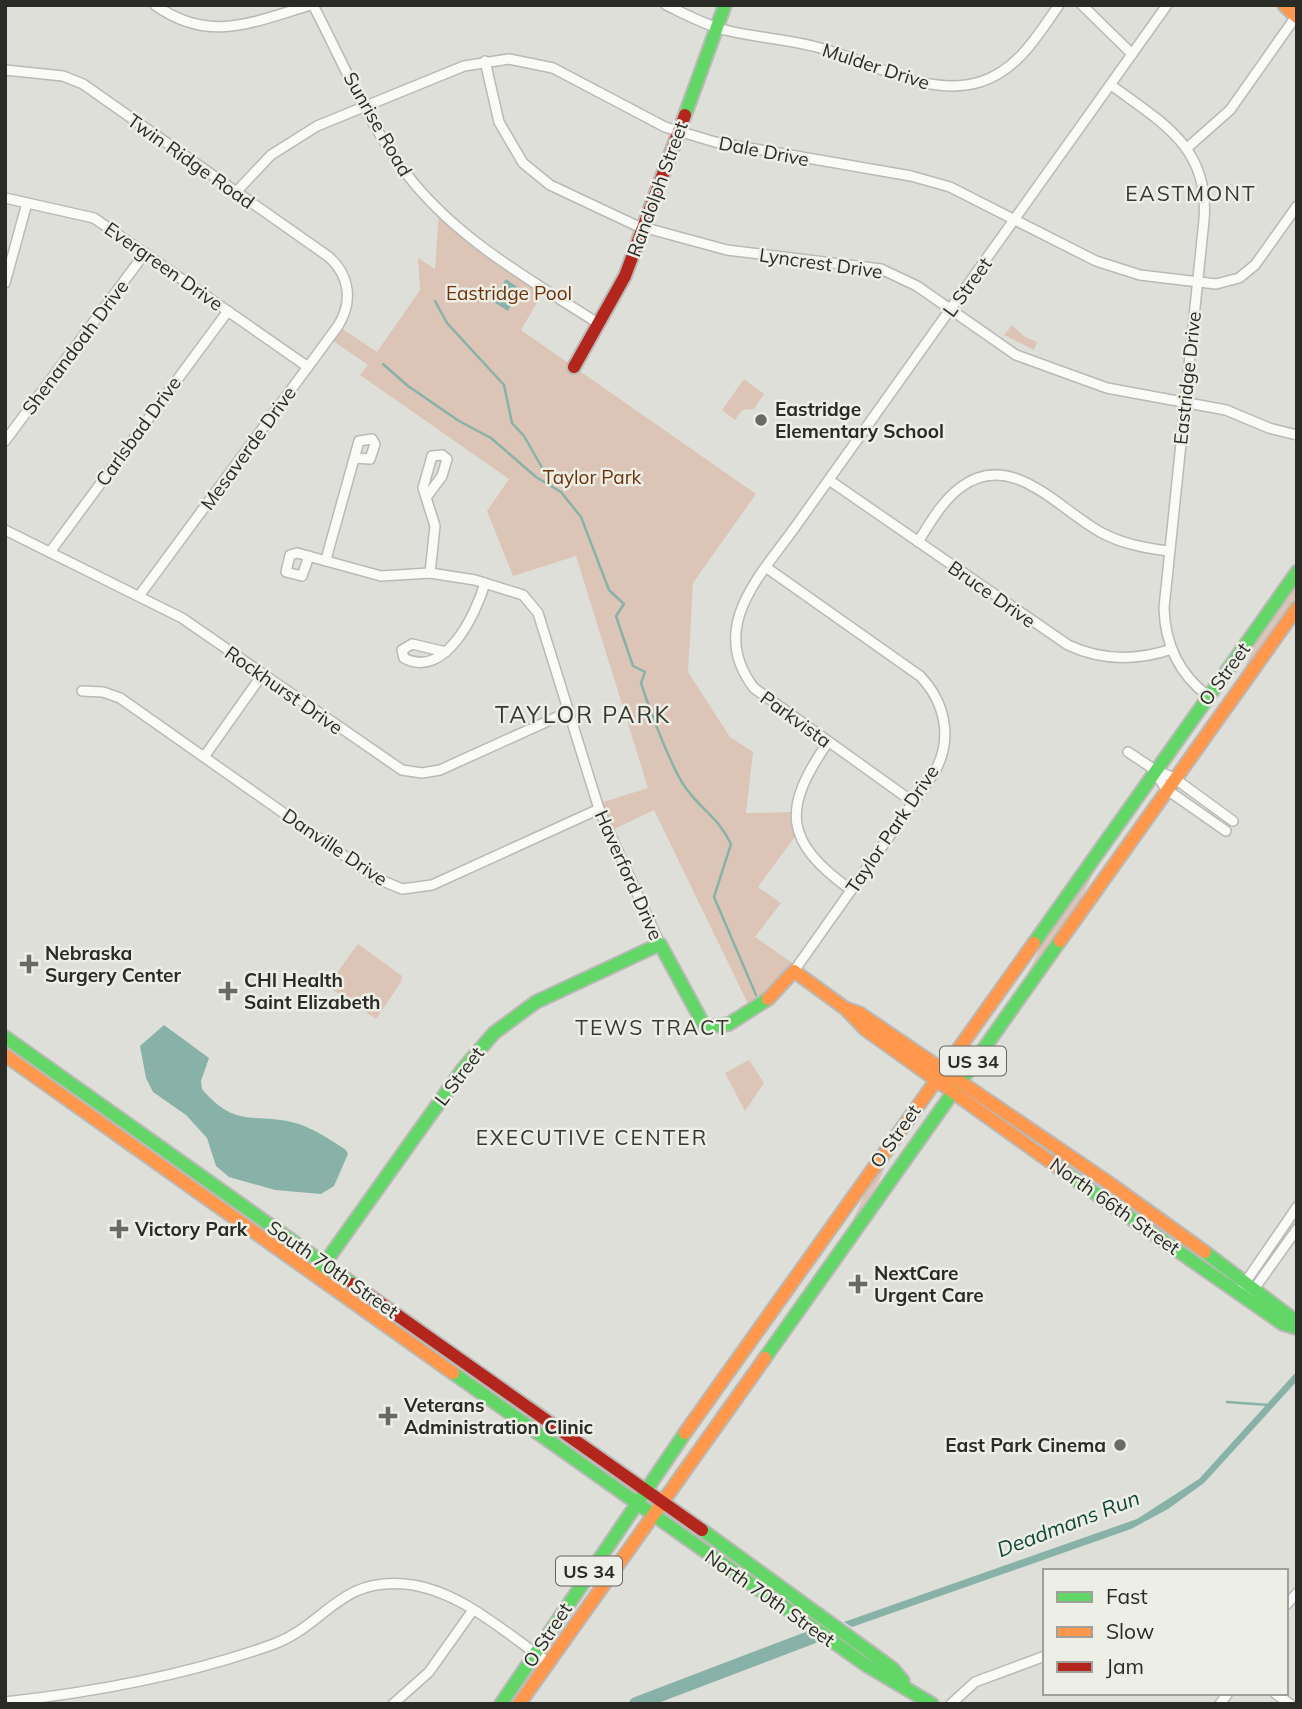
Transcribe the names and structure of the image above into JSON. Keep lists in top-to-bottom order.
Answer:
{
  "streets": {
    "main road": [
      "Randolph Street",
      "L Street",
      "O Street",
      "Taylor Park Drive",
      "Haverford Drive",
      "US 34",
      "North 66th Street",
      "South 70th Street",
      "North 70th Street"
    ],
    "street": [
      "Mulder Drive",
      "Sunrise Road",
      "Dale Drive",
      "Twin Ridge Road",
      "Lyncrest Drive",
      "Evergreen Drive",
      "Shenandoah Drive",
      "Eastridge Drive",
      "Carlsbad Drive",
      "Mesaverde Drive",
      "Bruce Drive",
      "Rockhurst Drive",
      "Parkvista",
      "Danville Drive"
    ]
  },
  "crossings": [
    ["Mulder Drive", "Randolph Street"],
    ["Sunrise Road", "Dale Drive"],
    ["Sunrise Road", "Randolph Street"],
    ["Dale Drive", "Twin Ridge Road"],
    ["Dale Drive", "Randolph Street"],
    ["Dale Drive", "Lyncrest Drive"],
    ["Dale Drive", "L Street"],
    ["Dale Drive", "Eastridge Drive"],
    ["Twin Ridge Road", "Mesaverde Drive"],
    ["Randolph Street", "Lyncrest Drive"],
    ["Lyncrest Drive", "L Street"],
    ["Lyncrest Drive", "Eastridge Drive"],
    ["Evergreen Drive", "Shenandoah Drive"],
    ["Evergreen Drive", "Carlsbad Drive"],
    ["Evergreen Drive", "Mesaverde Drive"],
    ["L Street", "Eastridge Drive"],
    ["L Street", "Bruce Drive"],
    ["L Street", "Parkvista"],
    ["L Street", "Taylor Park Drive"],
    ["L Street", "Haverford Drive"],
    ["L Street", "South 70th Street"],
    ["Eastridge Drive", "Bruce Drive"],
    ["Eastridge Drive", "O Street"],
    ["Carlsbad Drive", "Rockhurst Drive"],
    ["Mesaverde Drive", "Rockhurst Drive"],
    ["O Street", "North 66th Street"],
    ["O Street", "South 70th Street"],
    ["O Street", "North 70th Street"],
    ["Rockhurst Drive", "Haverford Drive"],
    ["Parkvista", "Taylor Park Drive"],
    ["Taylor Park Drive", "Haverford Drive"],
    ["Danville Drive", "Haverford Drive"],
    ["South 70th Street", "North 70th Street"]
  ],
  "districts": [
    "EASTMONT",
    "TAYLOR PARK",
    "TEWS TRACT",
    "EXECUTIVE CENTER"
  ],
  "water": ["Deadmans Run"],
  "parks": ["Eastridge Pool", "Taylor Park"],
  "places": {
    "other": ["Eastridge Elementary School", "East Park Cinema"],
    "health": [
      "Nebraska Surgery Center",
      "CHI Health Saint Elizabeth",
      "Victory Park",
      "NextCare Urgent Care",
      "Veterans Administration Clinic"
    ]
  },
  "legend": ["Fast", "Slow", "Jam"]
}
